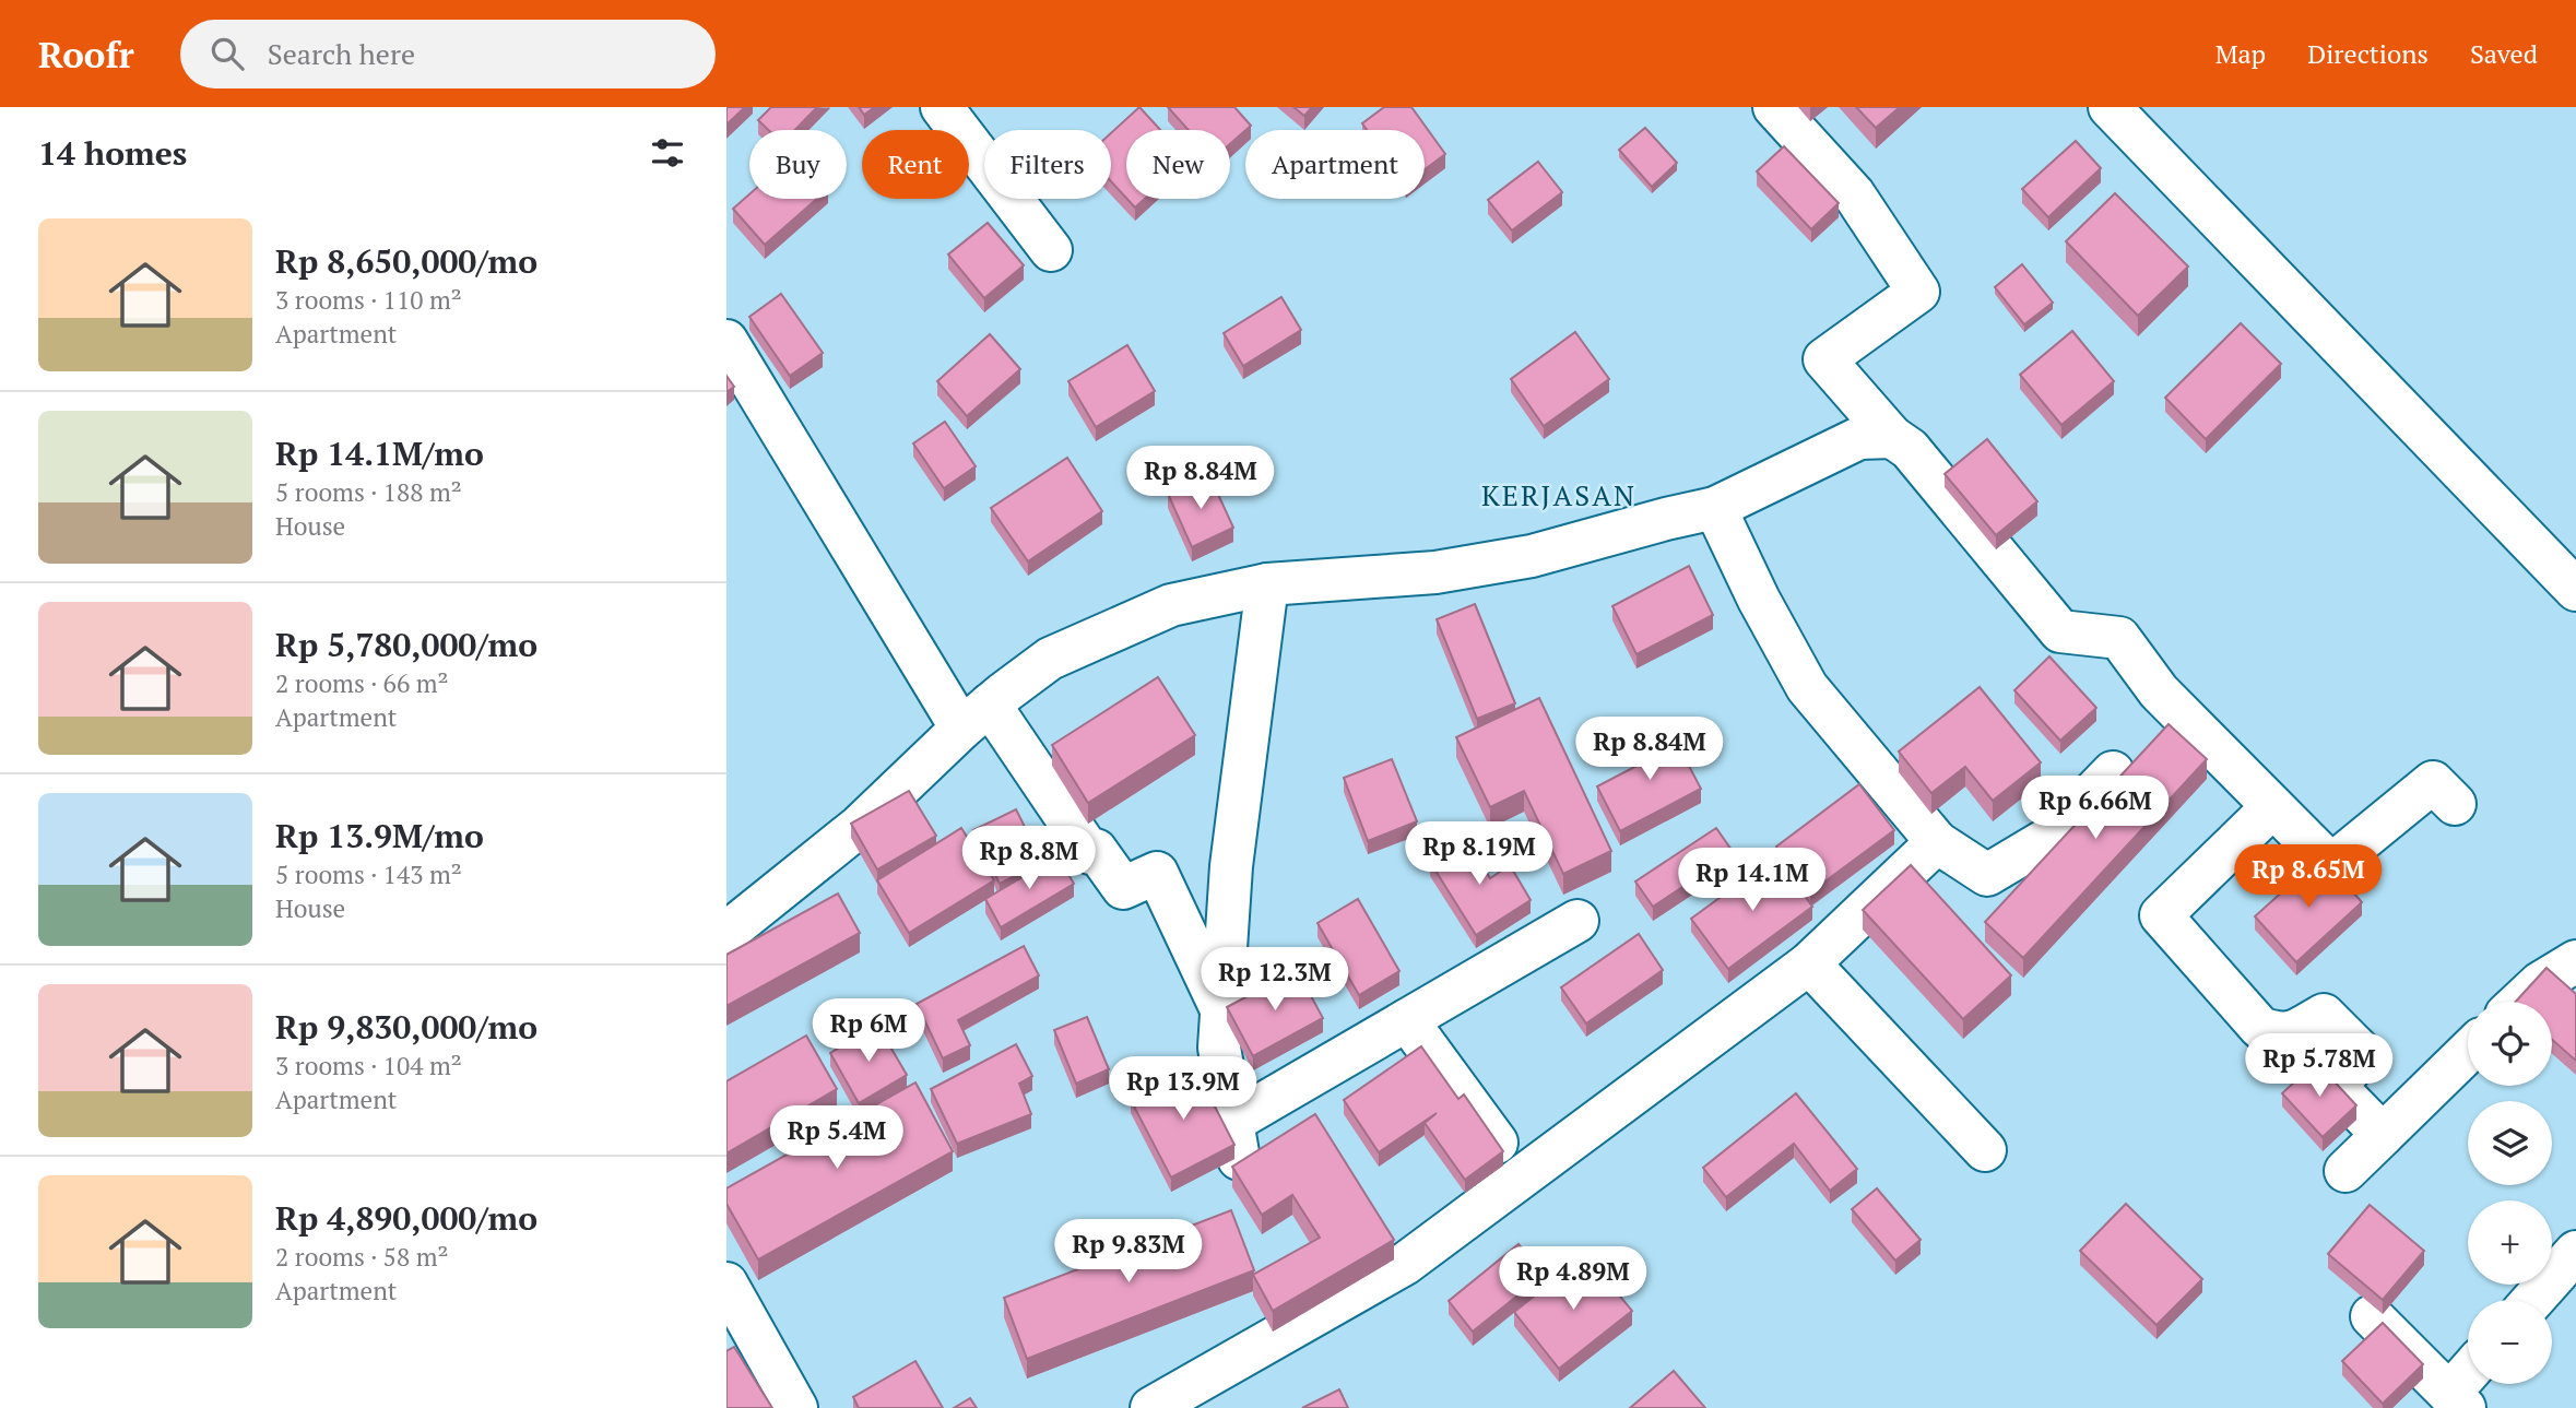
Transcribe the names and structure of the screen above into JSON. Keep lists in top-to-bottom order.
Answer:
{
  "districts": ["KERJASAN"],
  "page": {
    "header": "Roofr",
    "search": "Search here",
    "nav": ["Map", "Directions", "Saved"],
    "heading": "14 homes",
    "chip": [
      "Buy",
      "Rent",
      "Filters",
      "New",
      "Apartment"
    ],
    "list": [
      {
        "name": "Rp 8,650,000/mo",
        "note": "3 rooms · 110 m² · Apartment"
      },
      {
        "name": "Rp 14.1M/mo",
        "note": "5 rooms · 188 m² · House"
      },
      {
        "name": "Rp 5,780,000/mo",
        "note": "2 rooms · 66 m² · Apartment"
      },
      {
        "name": "Rp 13.9M/mo",
        "note": "5 rooms · 143 m² · House"
      },
      {
        "name": "Rp 9,830,000/mo",
        "note": "3 rooms · 104 m² · Apartment"
      },
      {
        "name": "Rp 4,890,000/mo",
        "note": "2 rooms · 58 m² · Apartment"
      }
    ],
    "price": [
      "Rp 8.84M",
      "Rp 8.84M",
      "Rp 6.66M",
      "Rp 8.19M",
      "Rp 8.8M",
      "Rp 8.65M",
      "Rp 14.1M",
      "Rp 12.3M",
      "Rp 6M",
      "Rp 5.78M",
      "Rp 13.9M",
      "Rp 5.4M",
      "Rp 9.83M",
      "Rp 4.89M"
    ],
    "map_buttons": ["+", "−"]
  }
}
